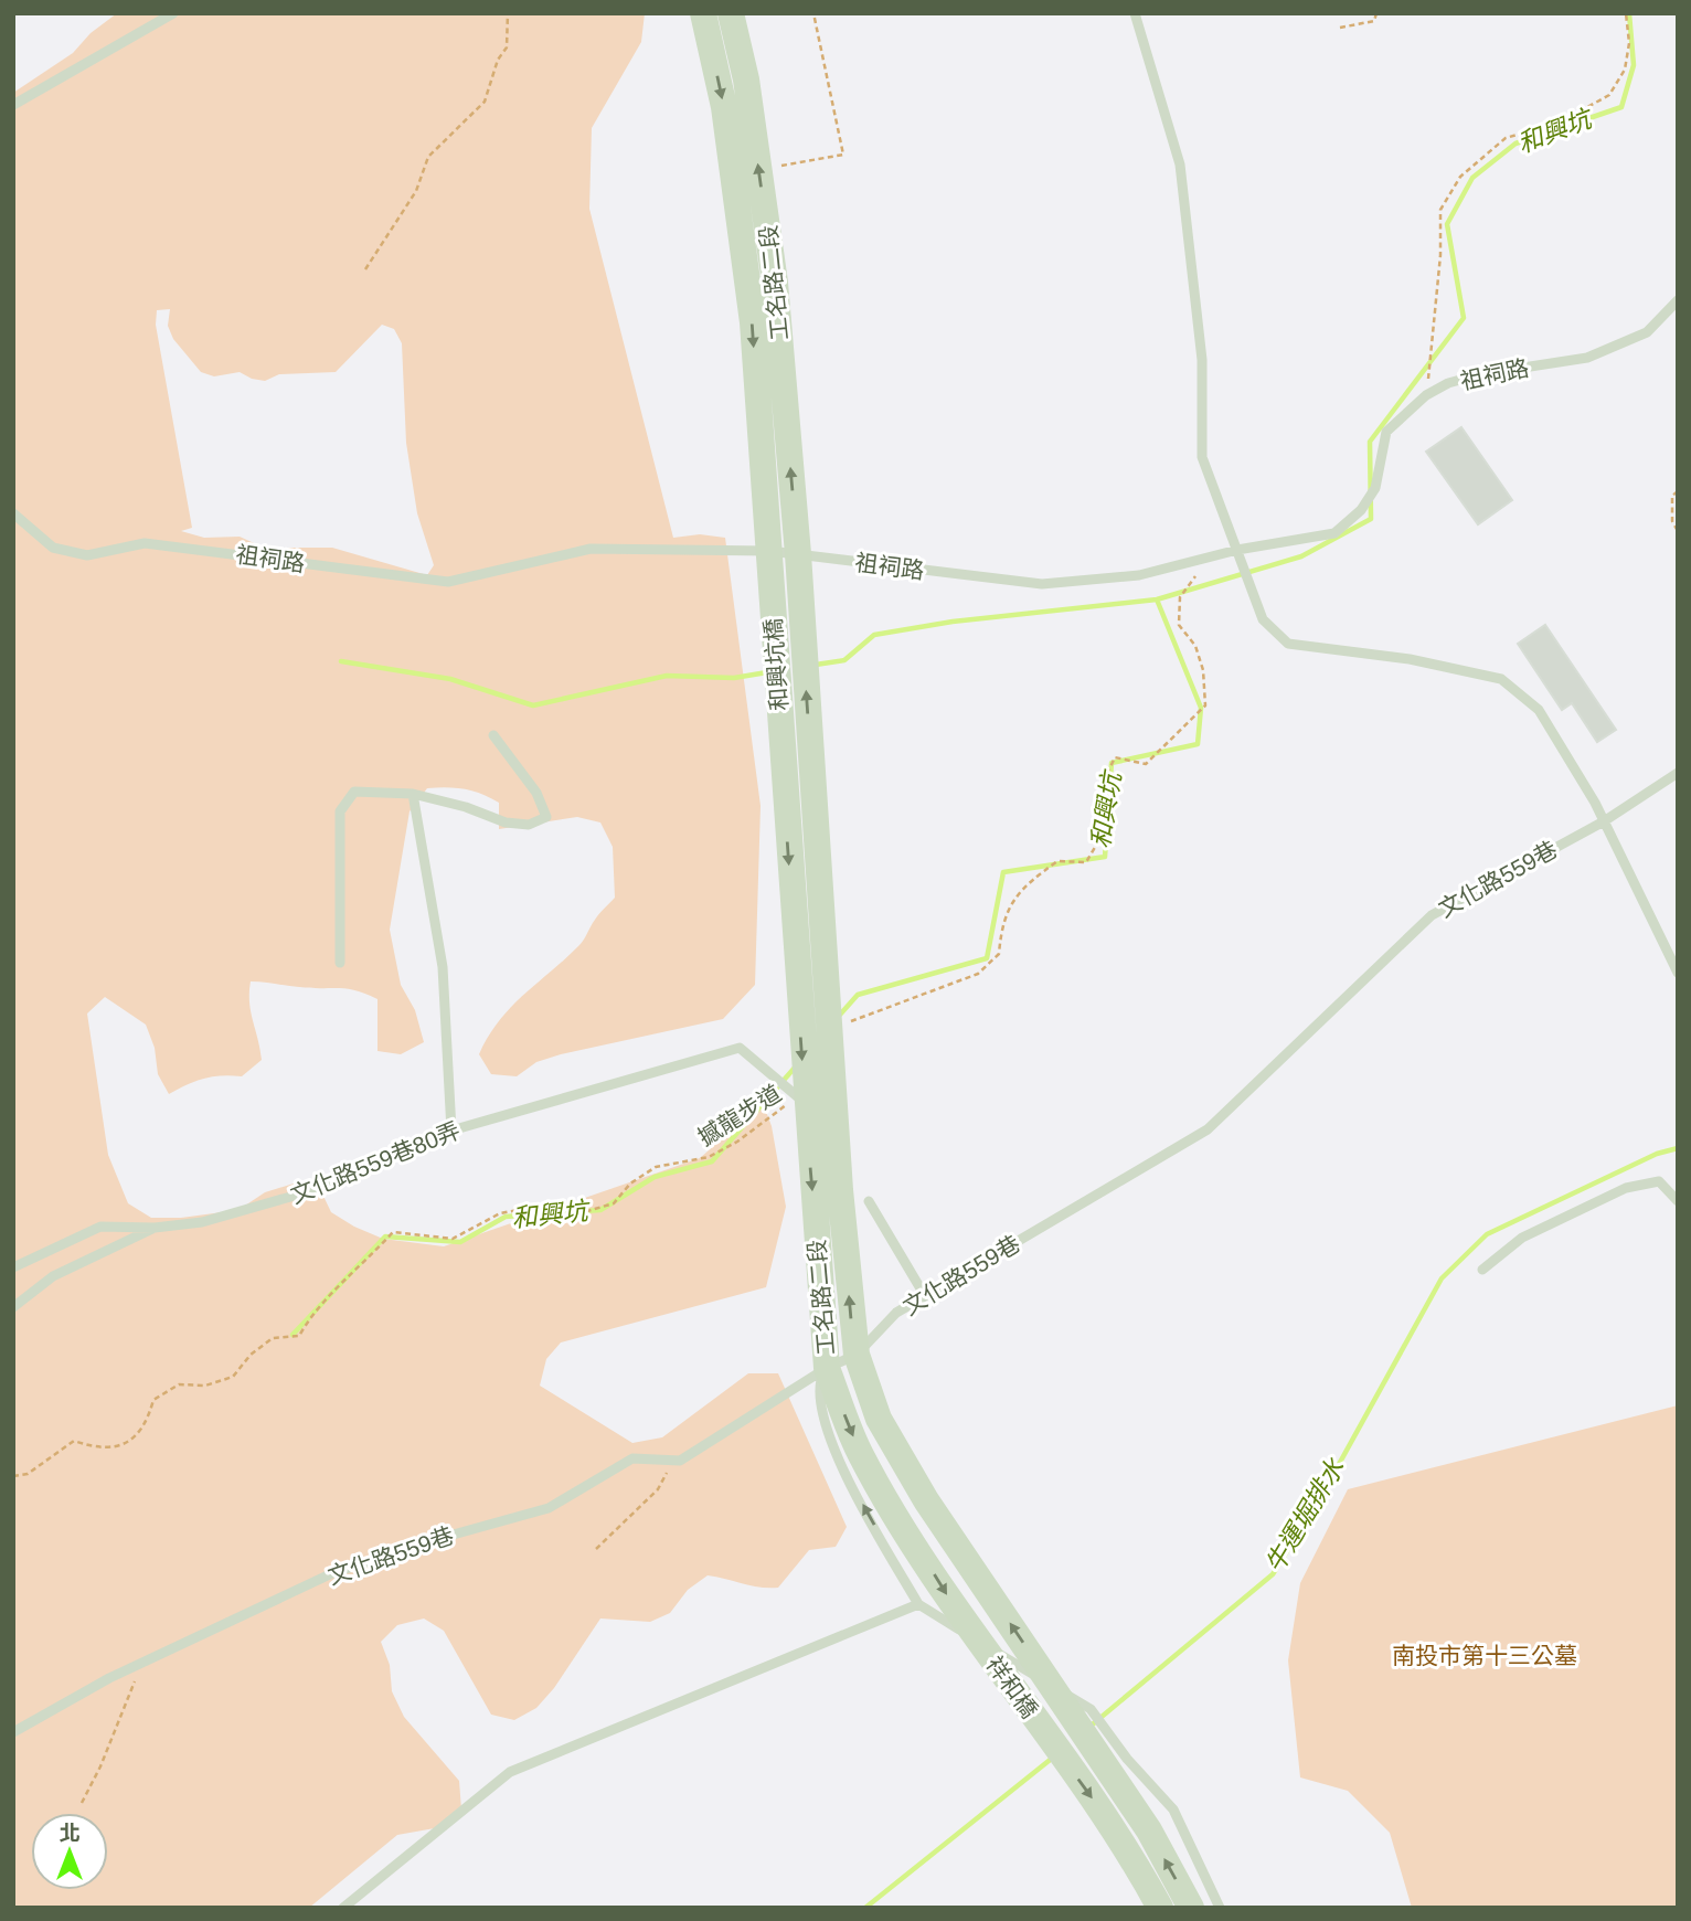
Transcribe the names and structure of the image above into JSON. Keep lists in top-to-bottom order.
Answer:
{
  "streets": {
    "main road": ["工名路二段", "和興坑橋", "祥和橋"],
    "lane": ["祖祠路", "文化路559巷", "文化路559巷80弄"],
    "path": ["撼龍步道"]
  },
  "crossings": [
    ["工名路二段", "祖祠路"],
    ["工名路二段", "和興坑橋"],
    ["工名路二段", "文化路559巷"],
    ["工名路二段", "撼龍步道"],
    ["工名路二段", "文化路559巷80弄"],
    ["工名路二段", "祥和橋"],
    ["祖祠路", "和興坑橋"],
    ["撼龍步道", "文化路559巷80弄"]
  ],
  "water": ["和興坑", "牛運堀排水"],
  "parks": ["南投市第十三公墓"],
  "north": "top"
}
